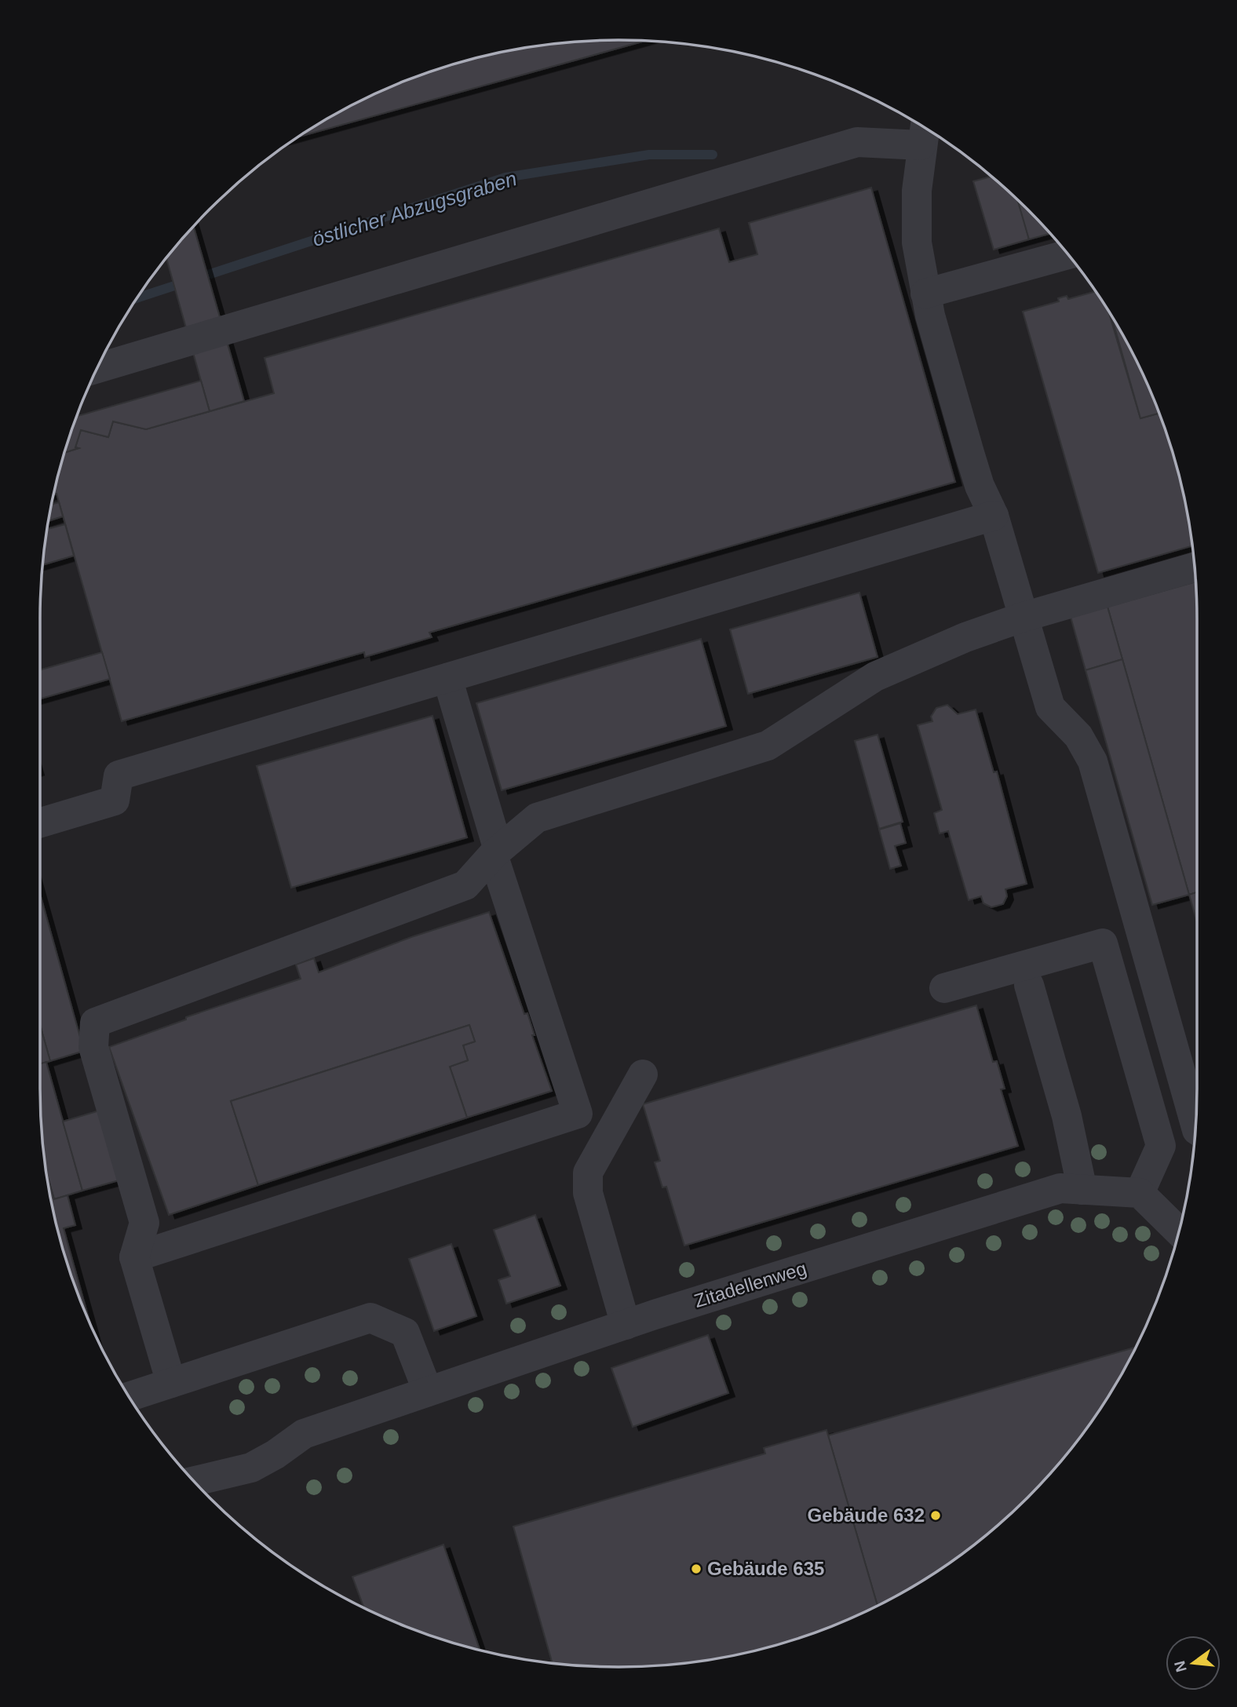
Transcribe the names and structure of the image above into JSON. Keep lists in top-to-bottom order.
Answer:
{
  "streets": {
    "street": ["Zitadellenweg"]
  },
  "water": ["östlicher Abzugsgraben"],
  "places": ["Gebäude 632", "Gebäude 635"],
  "north": "left"
}
